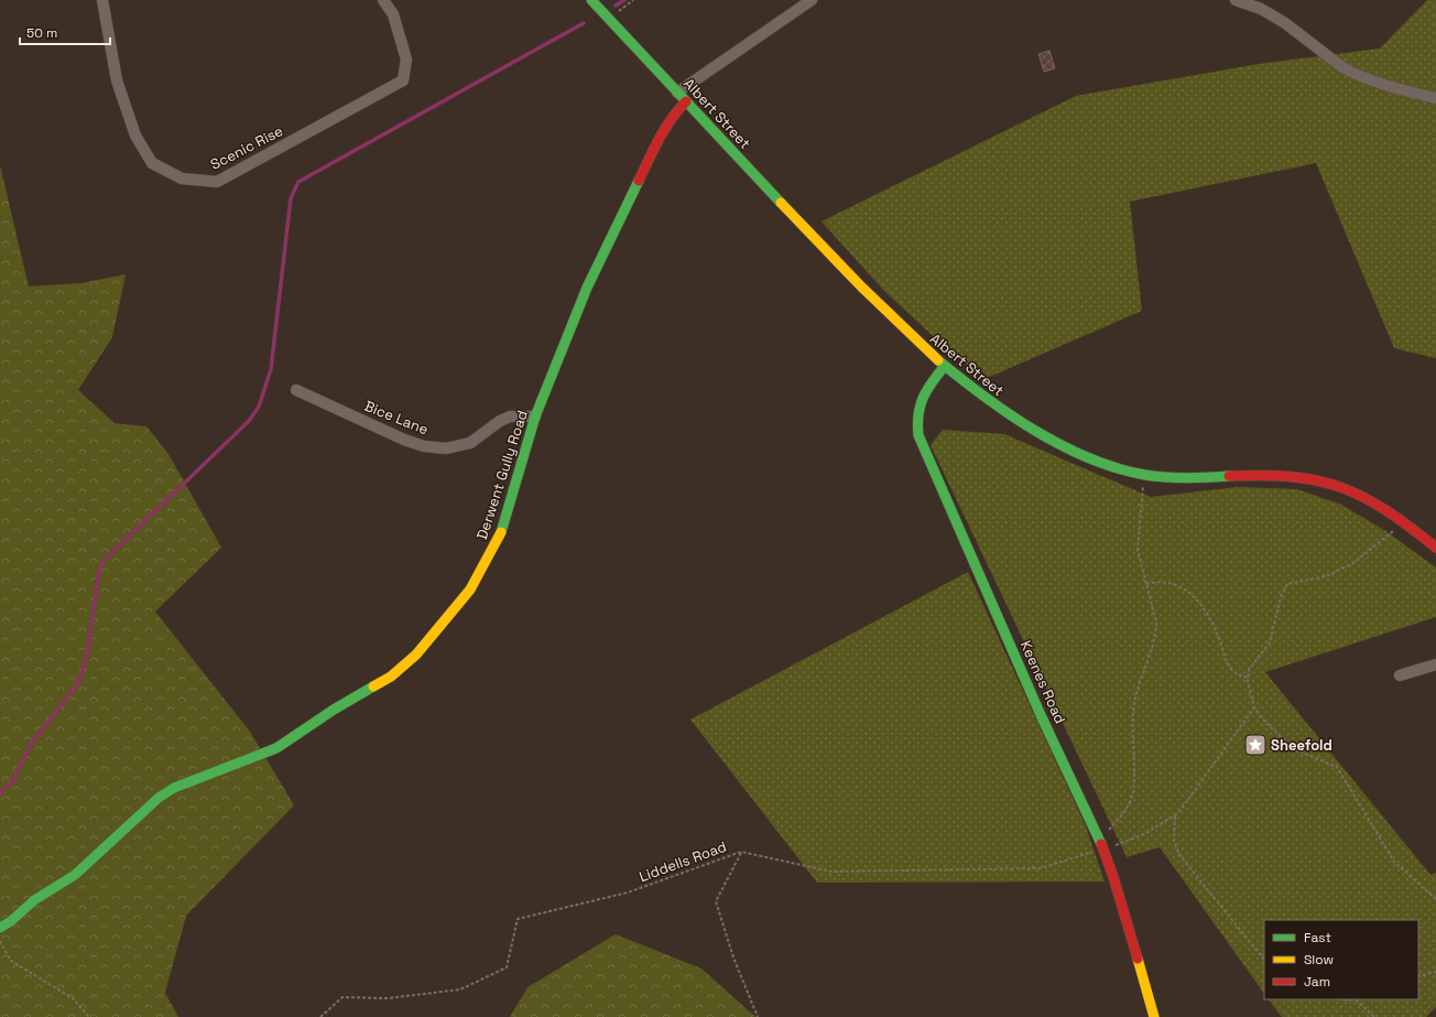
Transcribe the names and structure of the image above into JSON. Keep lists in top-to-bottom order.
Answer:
{
  "streets": {
    "street": [
      "Albert Street",
      "Scenic Rise",
      "Bice Lane",
      "Derwent Gully Road",
      "Keenes Road"
    ],
    "path": ["Liddells Road"]
  },
  "crossings": [
    ["Albert Street", "Derwent Gully Road"],
    ["Albert Street", "Keenes Road"],
    ["Bice Lane", "Derwent Gully Road"],
    ["Keenes Road", "Liddells Road"]
  ],
  "places": {
    "place": ["Sheefold"]
  },
  "legend": ["Fast", "Slow", "Jam"],
  "scale_bar": "50 m"
}
